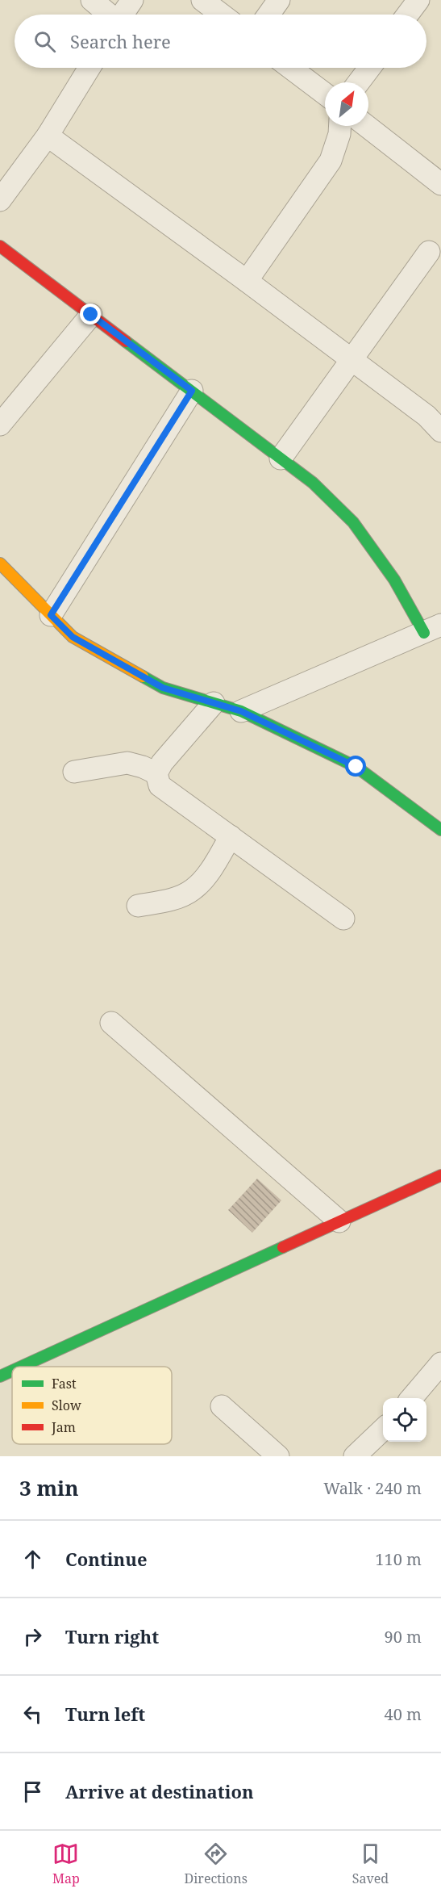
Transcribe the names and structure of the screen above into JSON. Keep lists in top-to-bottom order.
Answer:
{
  "legend": ["Fast", "Slow", "Jam"],
  "north": "top right",
  "page": {
    "search": "Search here",
    "heading": ["3 min", "Walk · 240 m"],
    "list": [
      ["Continue", "110 m"],
      ["Turn right", "90 m"],
      ["Turn left", "40 m"],
      "Arrive at destination"
    ],
    "nav": ["Map", "Directions", "Saved"]
  }
}
